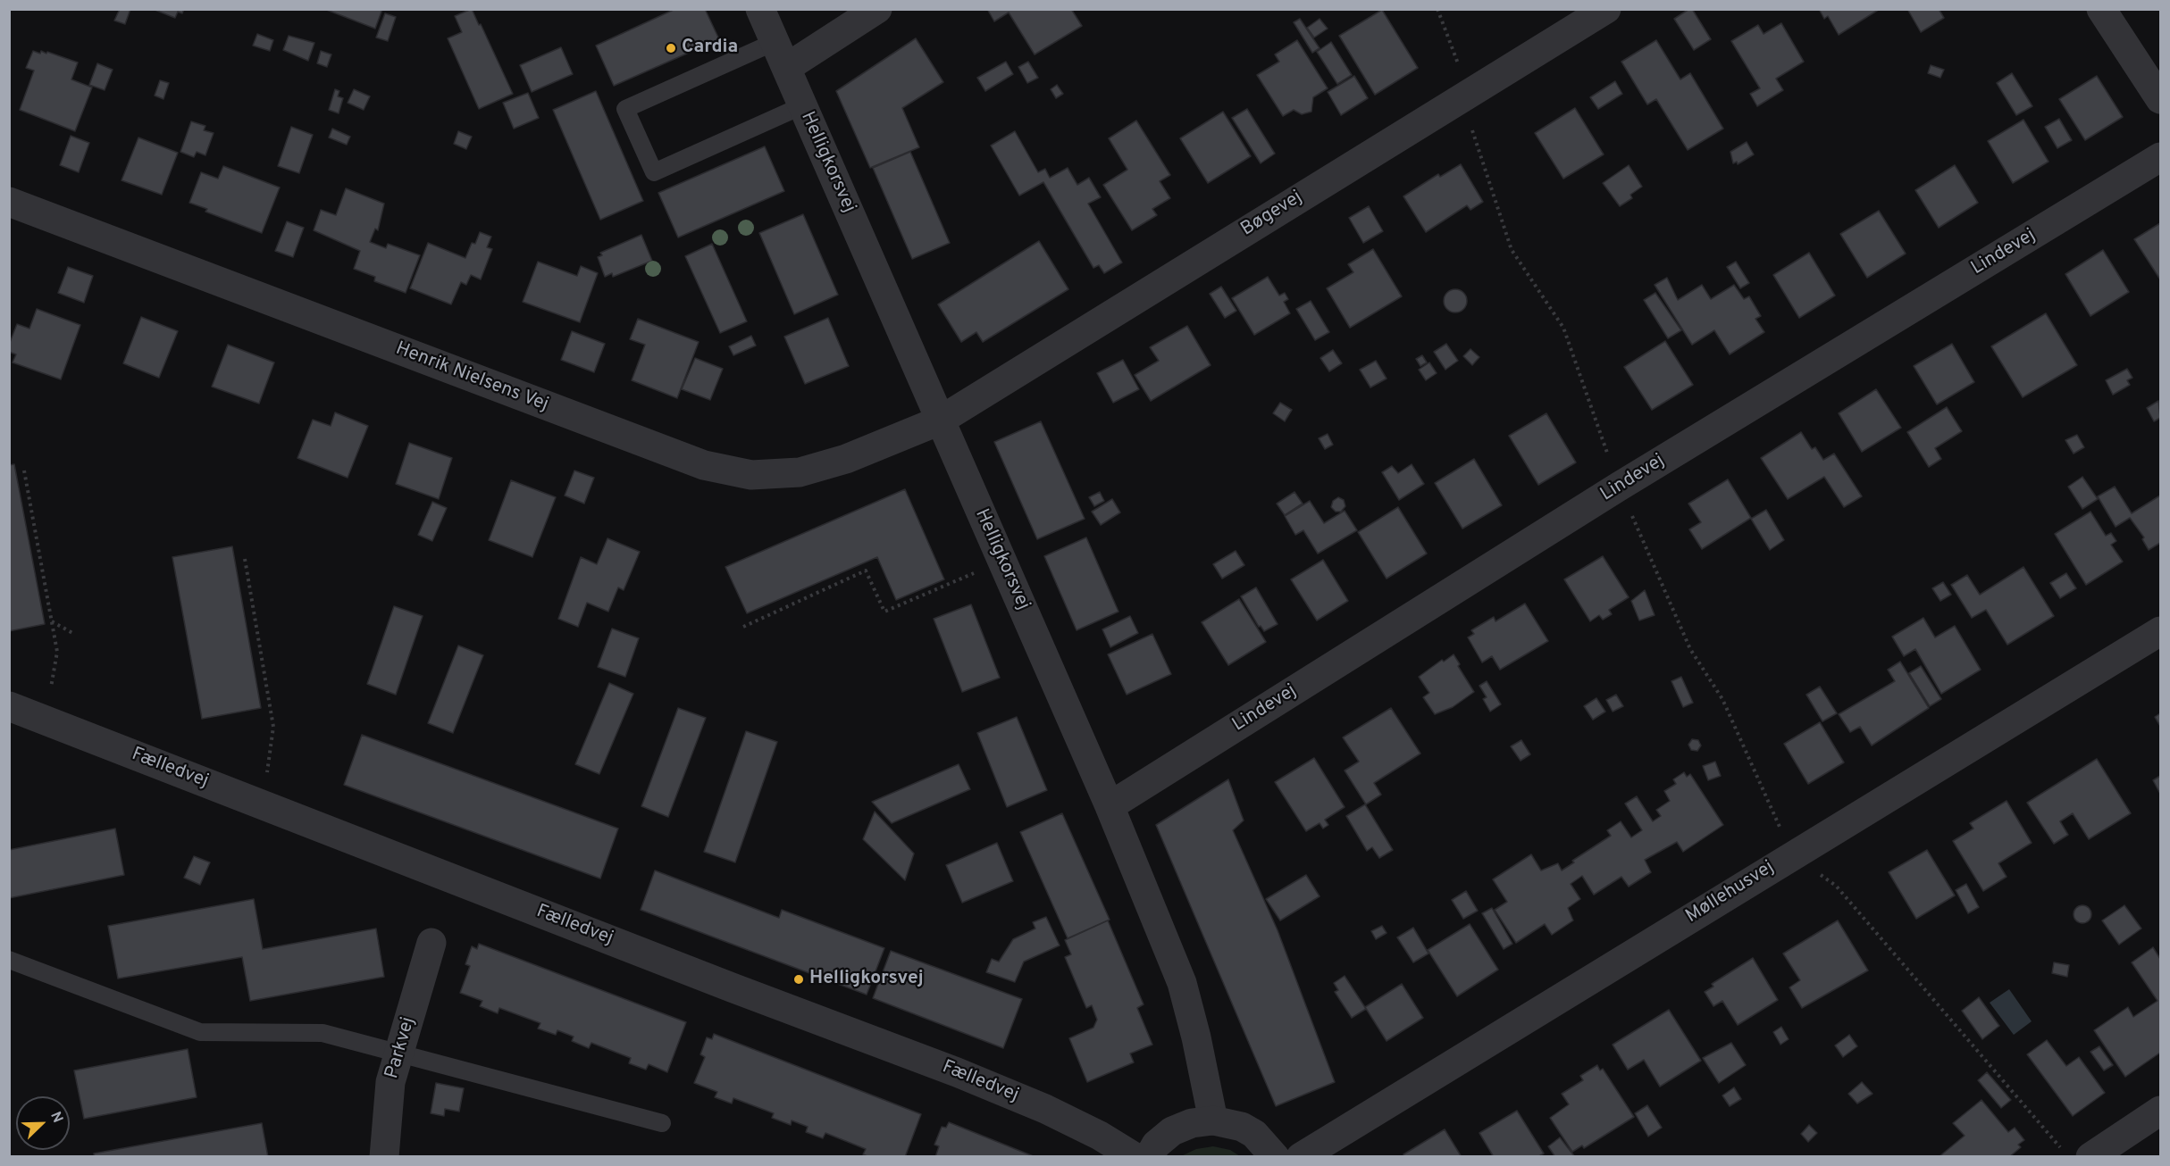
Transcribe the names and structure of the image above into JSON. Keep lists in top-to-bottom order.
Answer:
{
  "streets": {
    "street": [
      "Helligkorsvej",
      "Bøgevej",
      "Lindevej",
      "Henrik Nielsens Vej",
      "Fælledvej",
      "Møllehusvej",
      "Parkvej"
    ]
  },
  "crossings": [
    ["Helligkorsvej", "Bøgevej"],
    ["Helligkorsvej", "Lindevej"],
    ["Helligkorsvej", "Henrik Nielsens Vej"],
    ["Bøgevej", "Henrik Nielsens Vej"]
  ],
  "places": ["Cardia", "Helligkorsvej"],
  "north": "top right"
}
